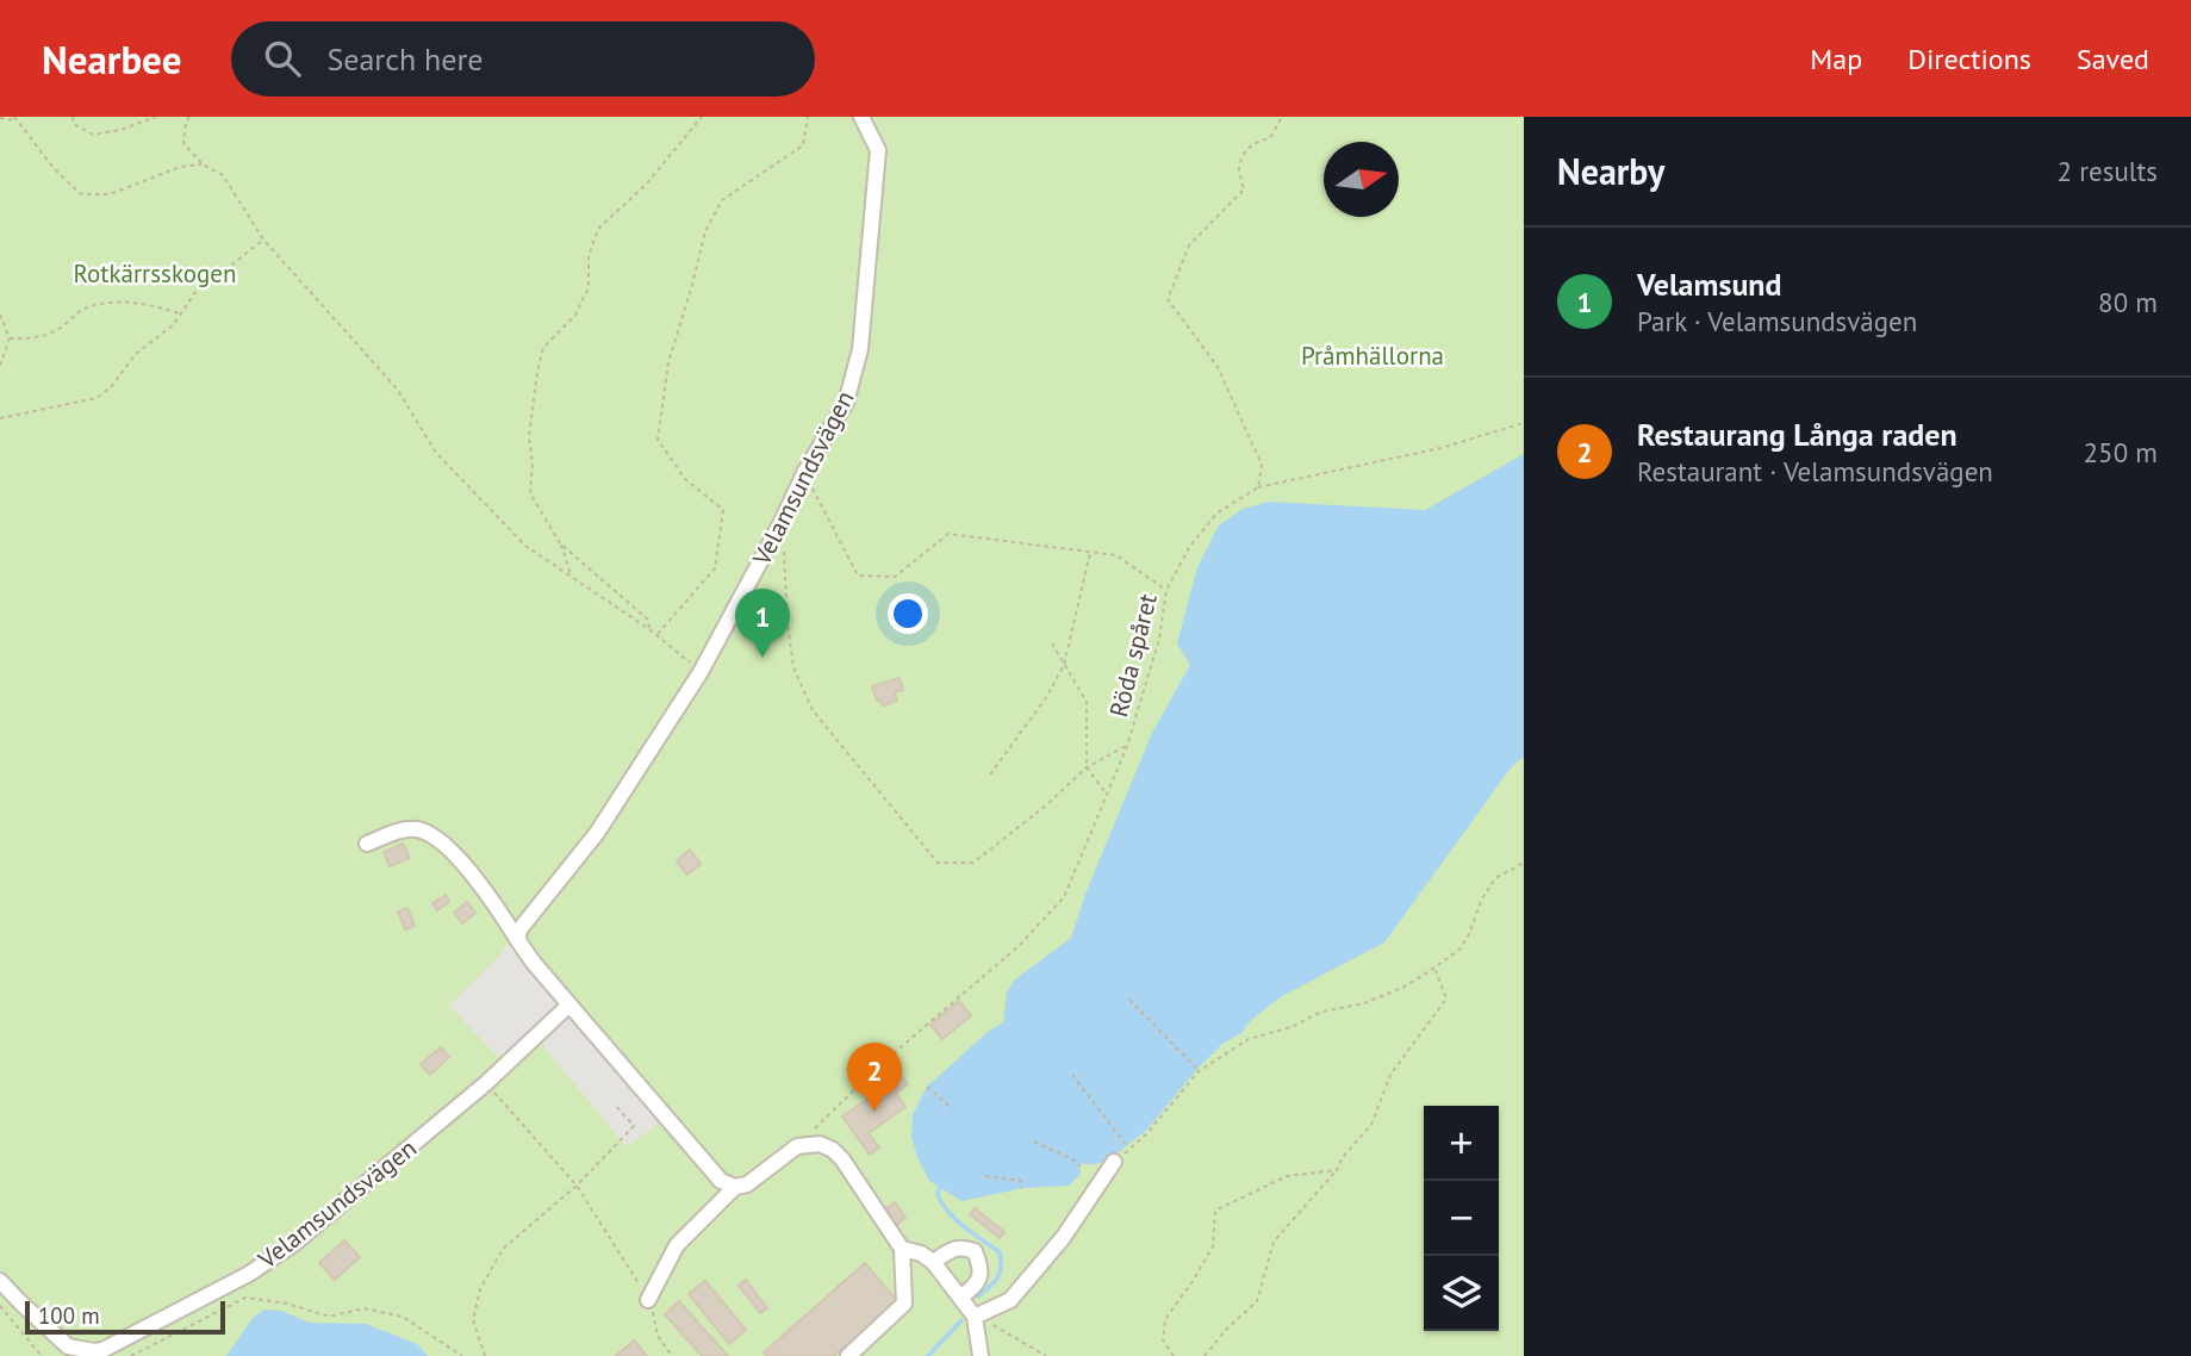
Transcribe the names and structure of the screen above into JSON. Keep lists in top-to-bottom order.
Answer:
{
  "streets": {
    "street": ["Velamsundsvägen"],
    "path": ["Röda spåret"]
  },
  "parks": ["Rotkärrsskogen", "Pråmhällorna"],
  "scale_bar": "100 m",
  "north": "right",
  "page": {
    "header": "Nearbee",
    "search": "Search here",
    "nav": ["Map", "Directions", "Saved"],
    "heading": ["Nearby", "2 results"],
    "list": [
      {
        "mark": "1",
        "name": "Velamsund",
        "note": "Park · Velamsundsvägen",
        "value": "80 m"
      },
      {
        "mark": "2",
        "name": "Restaurang Långa raden",
        "note": "Restaurant · Velamsundsvägen",
        "value": "250 m"
      }
    ],
    "pins": ["1", "2"],
    "map_buttons": ["+", "−"],
    "scale": "100 m"
  }
}
